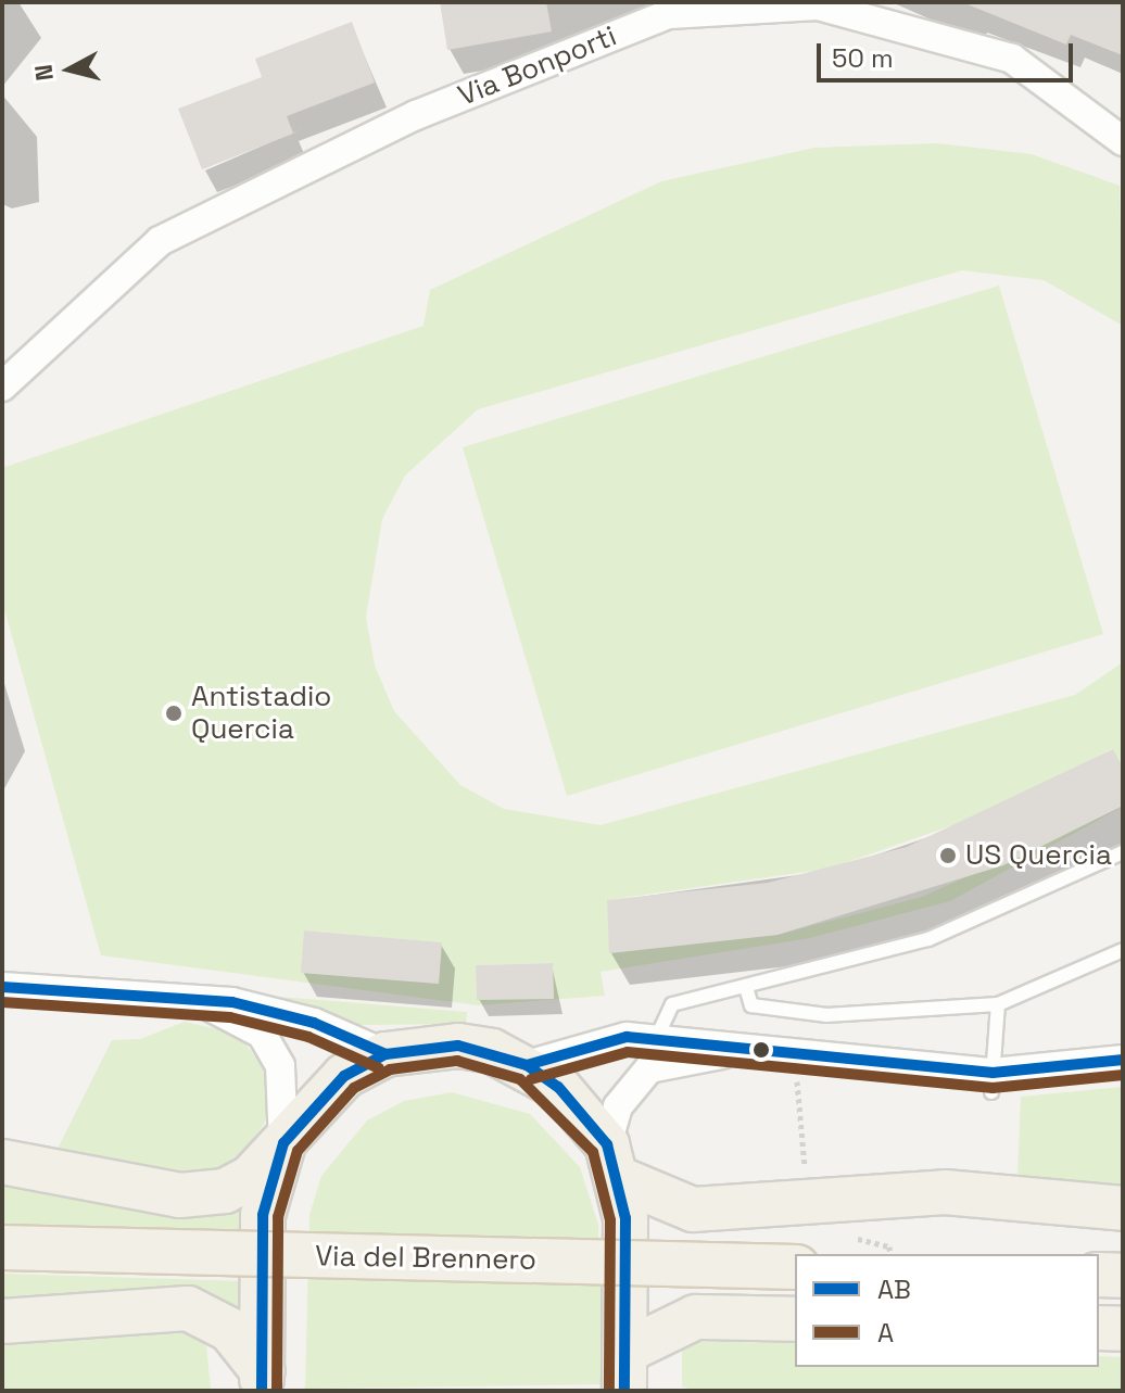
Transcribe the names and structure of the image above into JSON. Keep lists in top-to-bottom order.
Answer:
{
  "streets": {
    "main road": ["Via del Brennero"],
    "street": ["Via Bonporti"]
  },
  "places": ["Antistadio Quercia", "US Quercia"],
  "lines": ["transit line AB", "transit line A"],
  "legend": ["AB", "A"],
  "scale_bar": "50 m",
  "north": "left"
}
